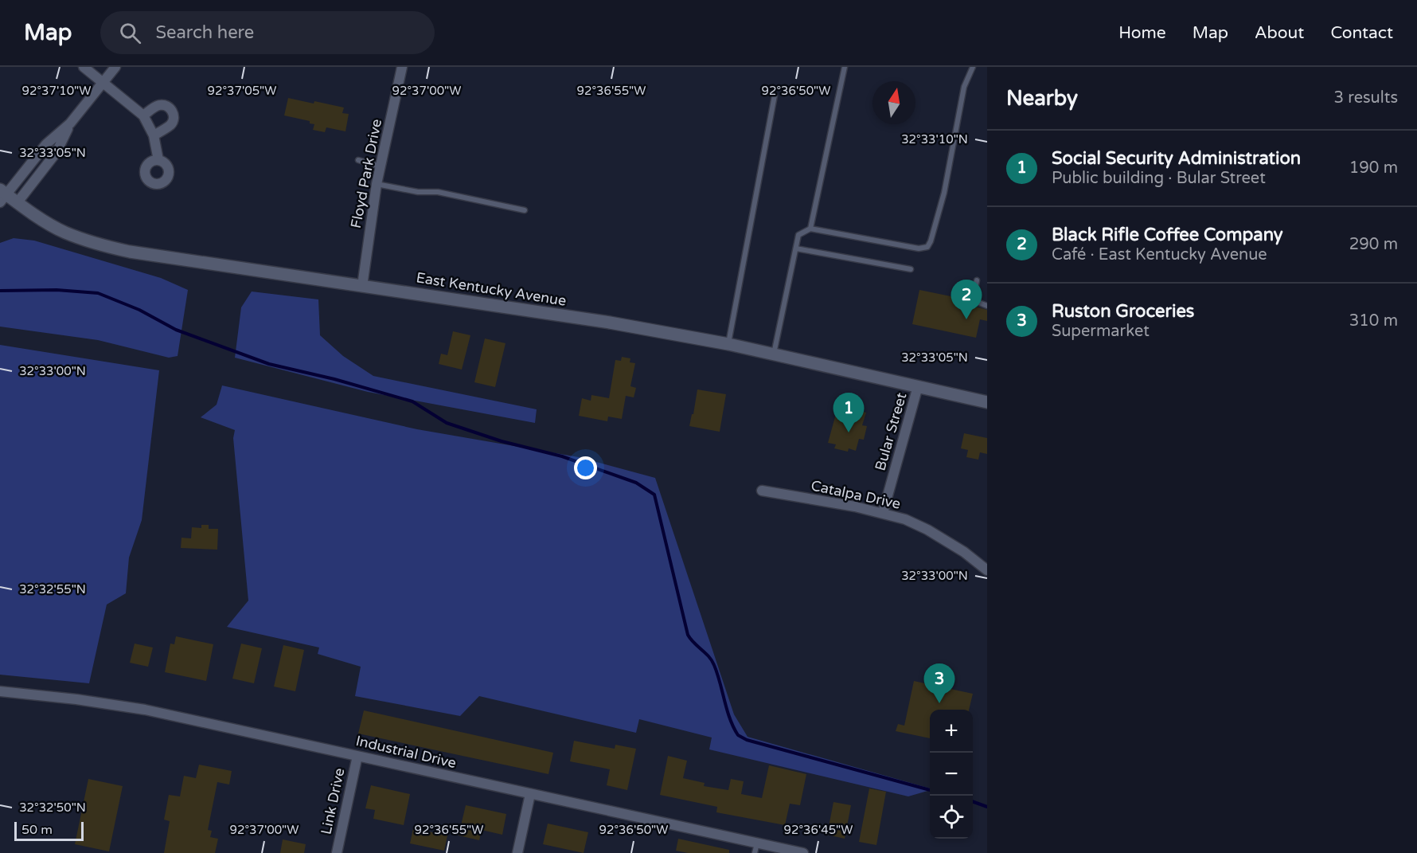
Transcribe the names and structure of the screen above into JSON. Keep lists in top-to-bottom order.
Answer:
{
  "streets": {
    "street": [
      "Floyd Park Drive",
      "East Kentucky Avenue",
      "Bular Street",
      "Catalpa Drive",
      "Industrial Drive",
      "Link Drive"
    ]
  },
  "crossings": [
    ["Floyd Park Drive", "East Kentucky Avenue"],
    ["East Kentucky Avenue", "Bular Street"],
    ["Bular Street", "Catalpa Drive"],
    ["Industrial Drive", "Link Drive"]
  ],
  "scale_bar": "50 m",
  "north": "top",
  "page": {
    "header": "Map",
    "search": "Search here",
    "nav": [
      "Home",
      "Map",
      "About",
      "Contact"
    ],
    "heading": ["Nearby", "3 results"],
    "list": [
      {
        "mark": "1",
        "name": "Social Security Administration",
        "note": "Public building · Bular Street",
        "value": "190 m"
      },
      {
        "mark": "2",
        "name": "Black Rifle Coffee Company",
        "note": "Café · East Kentucky Avenue",
        "value": "290 m"
      },
      {
        "mark": "3",
        "name": "Ruston Groceries",
        "note": "Supermarket",
        "value": "310 m"
      }
    ],
    "pins": ["2", "1", "3"],
    "map_buttons": ["+", "−"],
    "scale": "50 m"
  },
  "coordinates": [
    "92°37'10\"W",
    "92°37'05\"W",
    "92°37'00\"W",
    "92°36'55\"W",
    "92°36'50\"W",
    "32°33'10\"N",
    "32°33'05\"N",
    "32°33'00\"N",
    "32°32'55\"N",
    "32°32'50\"N",
    "92°36'45\"W"
  ]
}
